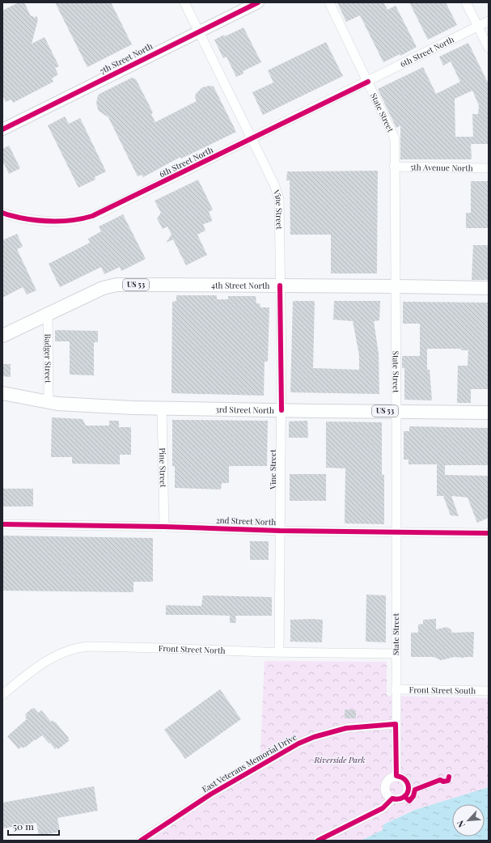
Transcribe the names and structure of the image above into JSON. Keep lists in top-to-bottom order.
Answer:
{
  "streets": {
    "highway": ["US 53", "4th Street North", "3rd Street North"],
    "main road": ["7th Street North"],
    "street": [
      "6th Street North",
      "State Street",
      "5th Avenue North",
      "Vine Street",
      "Badger Street",
      "Pine Street",
      "2nd Street North",
      "Front Street North",
      "Front Street South",
      "East Veterans Memorial Drive"
    ]
  },
  "crossings": [
    ["6th Street North", "State Street"],
    ["6th Street North", "Vine Street"],
    ["7th Street North", "Vine Street"],
    ["State Street", "5th Avenue North"],
    ["State Street", "4th Street North"],
    ["State Street", "3rd Street North"],
    ["State Street", "2nd Street North"],
    ["State Street", "Front Street North"],
    ["State Street", "Front Street South"],
    ["State Street", "East Veterans Memorial Drive"],
    ["Vine Street", "4th Street North"],
    ["Vine Street", "3rd Street North"],
    ["Vine Street", "2nd Street North"],
    ["Vine Street", "Front Street North"],
    ["4th Street North", "Badger Street"],
    ["Badger Street", "3rd Street North"],
    ["3rd Street North", "Pine Street"],
    ["Pine Street", "2nd Street North"]
  ],
  "parks": ["Riverside Park"],
  "scale_bar": "50 m",
  "north": "bottom left"
}
